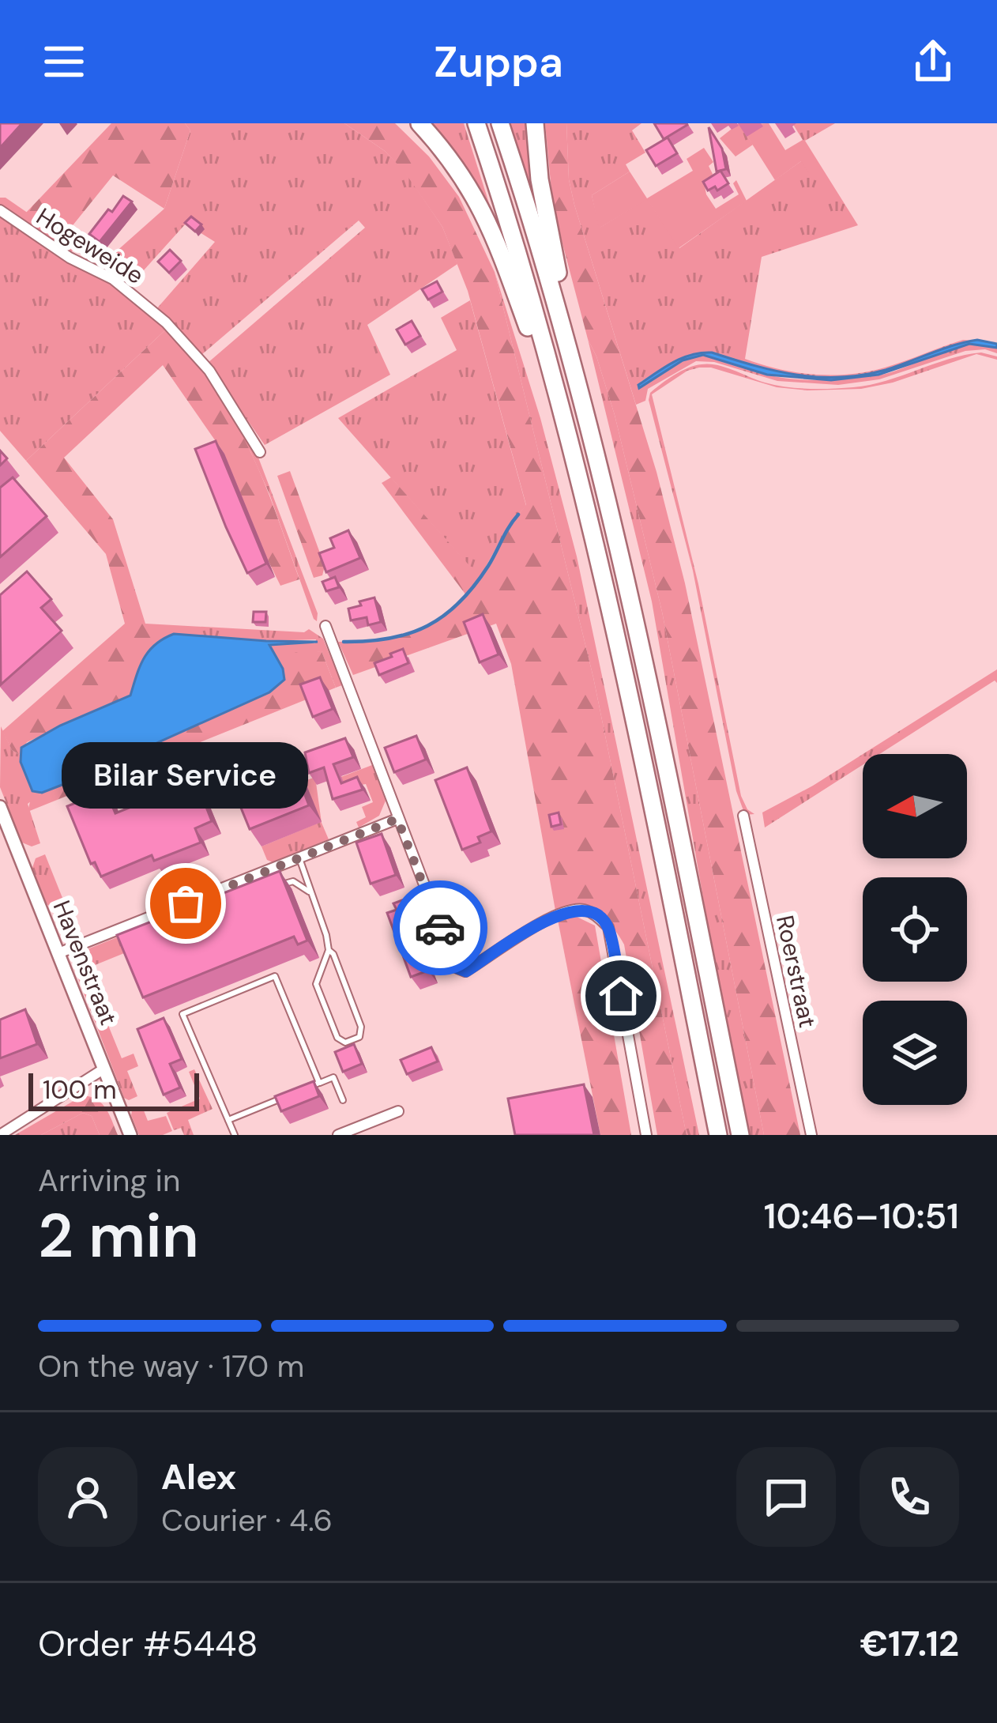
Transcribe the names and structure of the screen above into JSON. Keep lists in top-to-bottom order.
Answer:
{
  "streets": {
    "street": ["Hogeweide", "Havenstraat", "Roerstraat"]
  },
  "places": ["Bilar Service"],
  "scale_bar": "100 m",
  "north": "left",
  "page": {
    "header": "Zuppa",
    "bubble": "Bilar Service",
    "scale": "100 m",
    "heading": ["2 min", "Arriving in", "10:46–10:51"],
    "panel": [
      "Alex",
      "Courier · 4.6",
      "Order #5448",
      "€17.12"
    ],
    "bar": "On the way · 170 m"
  }
}
